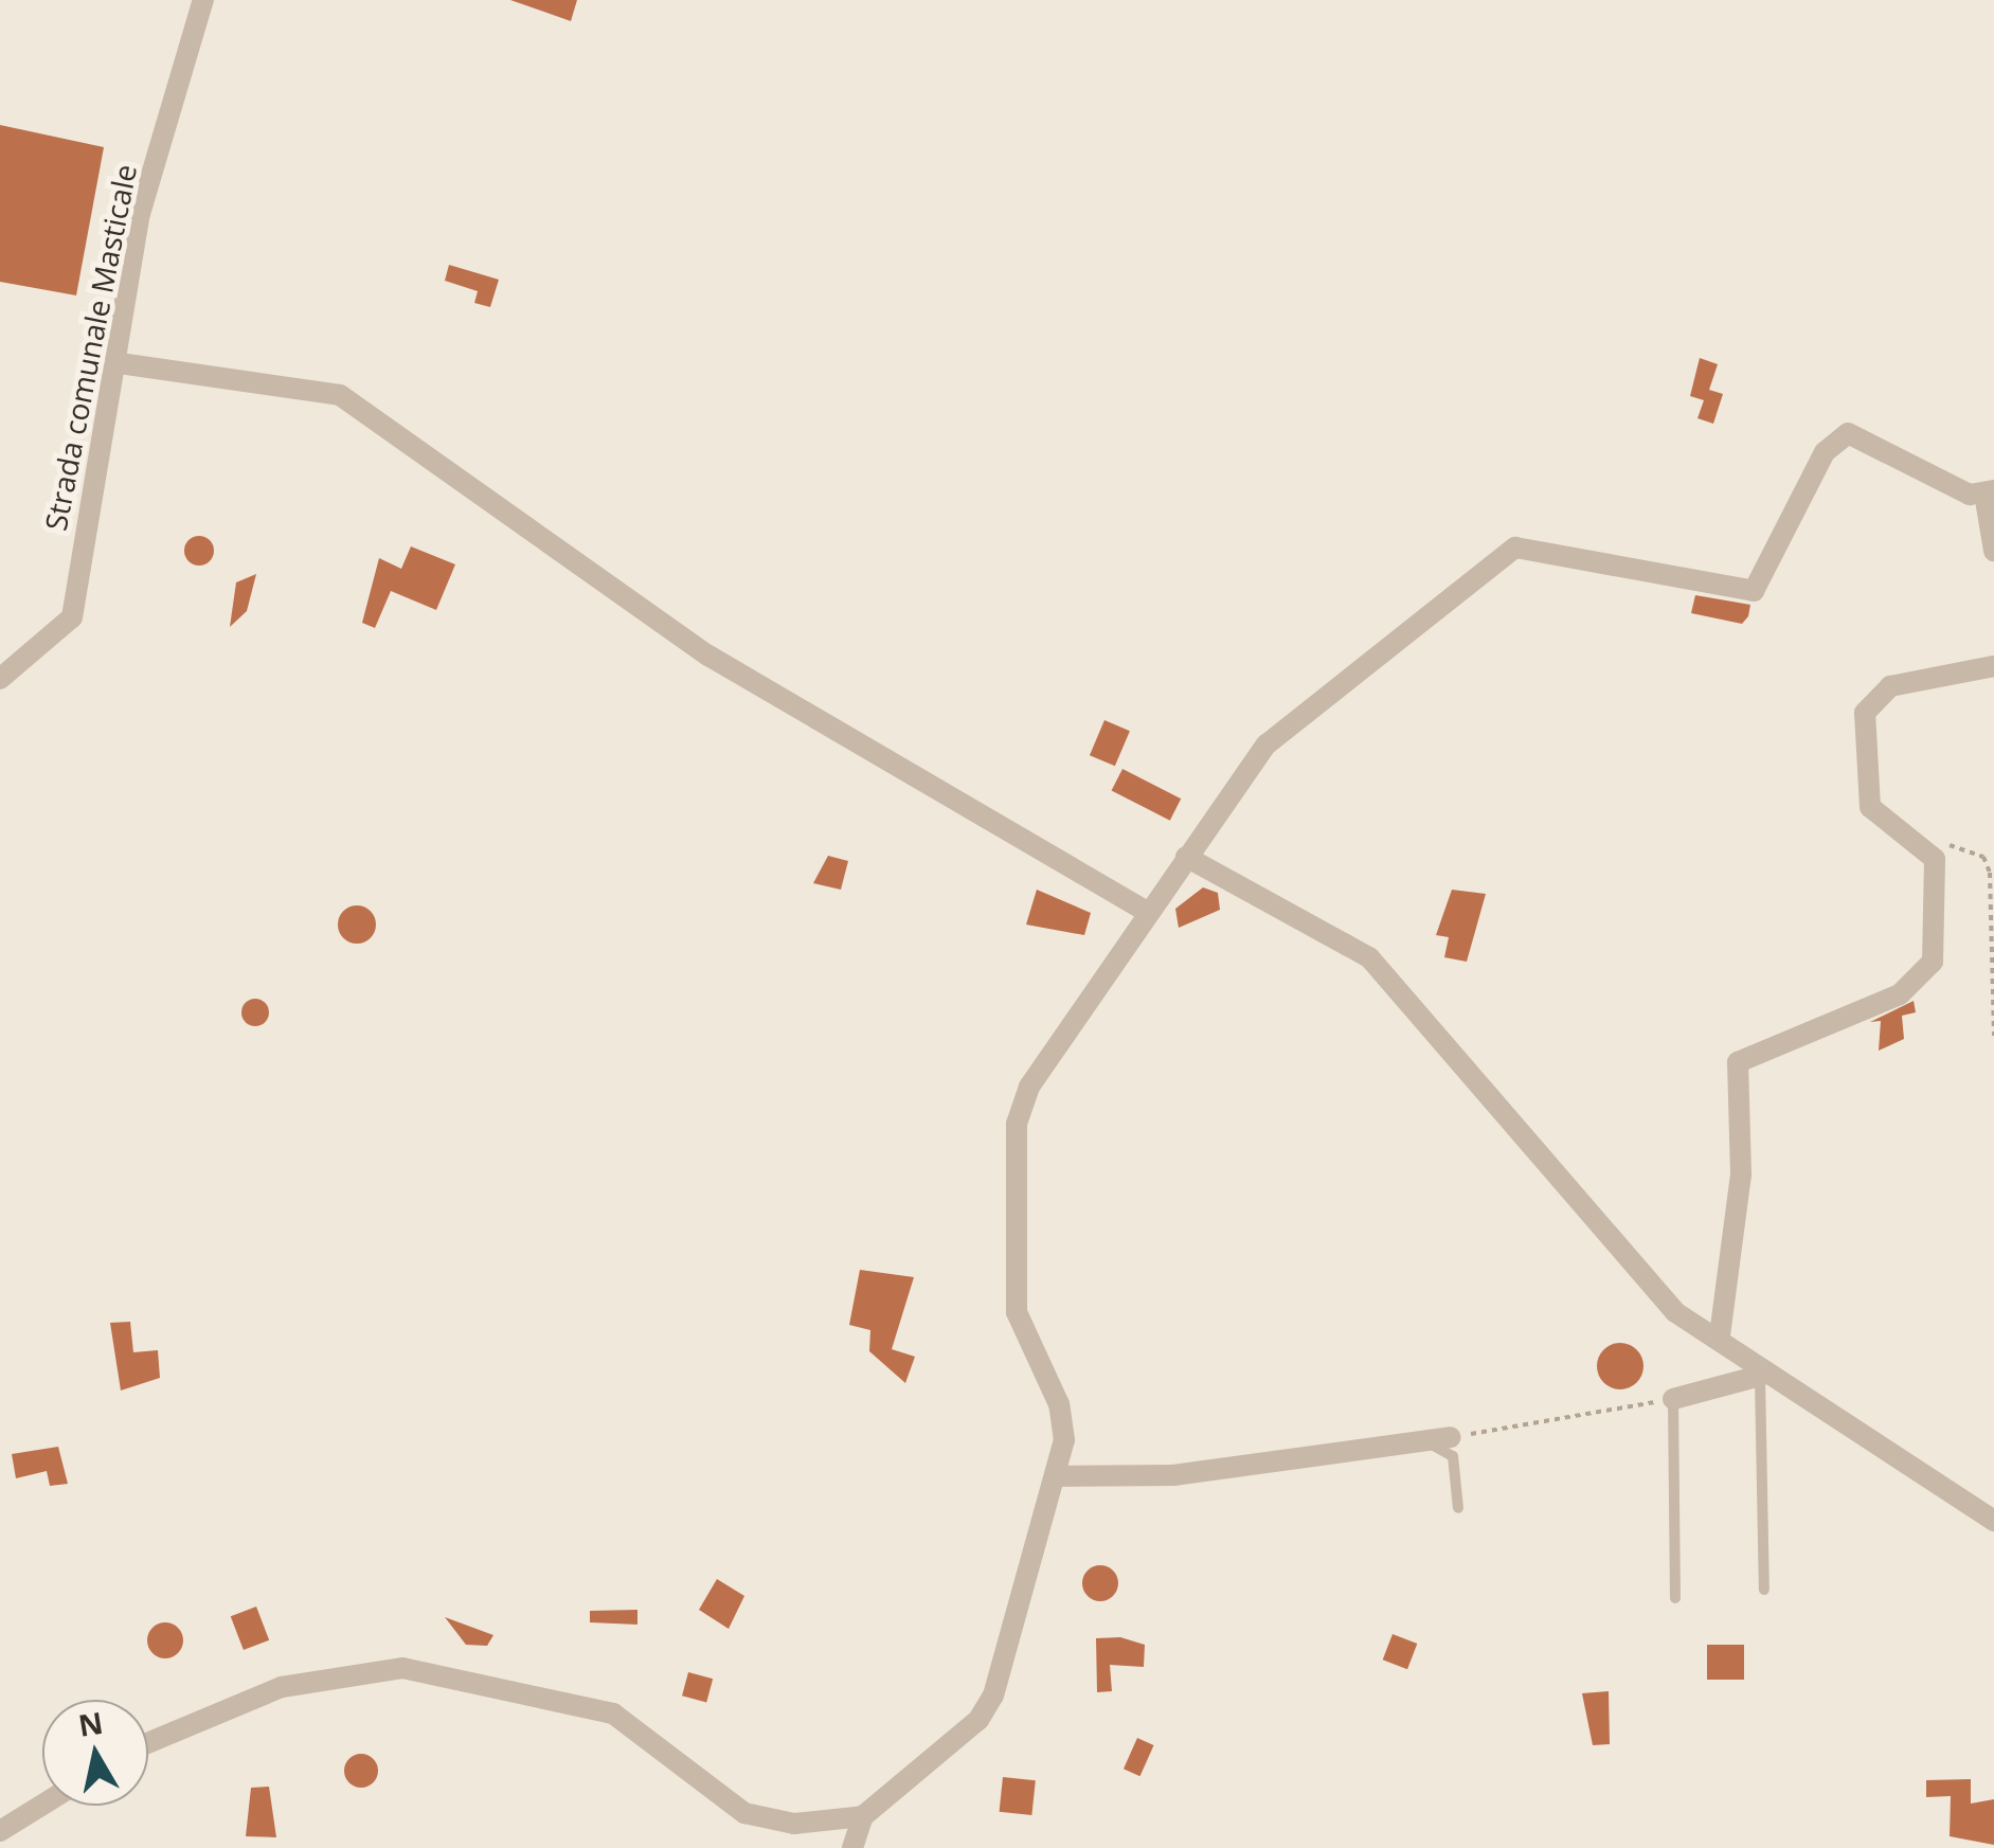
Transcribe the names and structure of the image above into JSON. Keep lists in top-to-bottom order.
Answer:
{
  "streets": {
    "street": ["Strada comunale Masticale"]
  },
  "north": "top"
}
